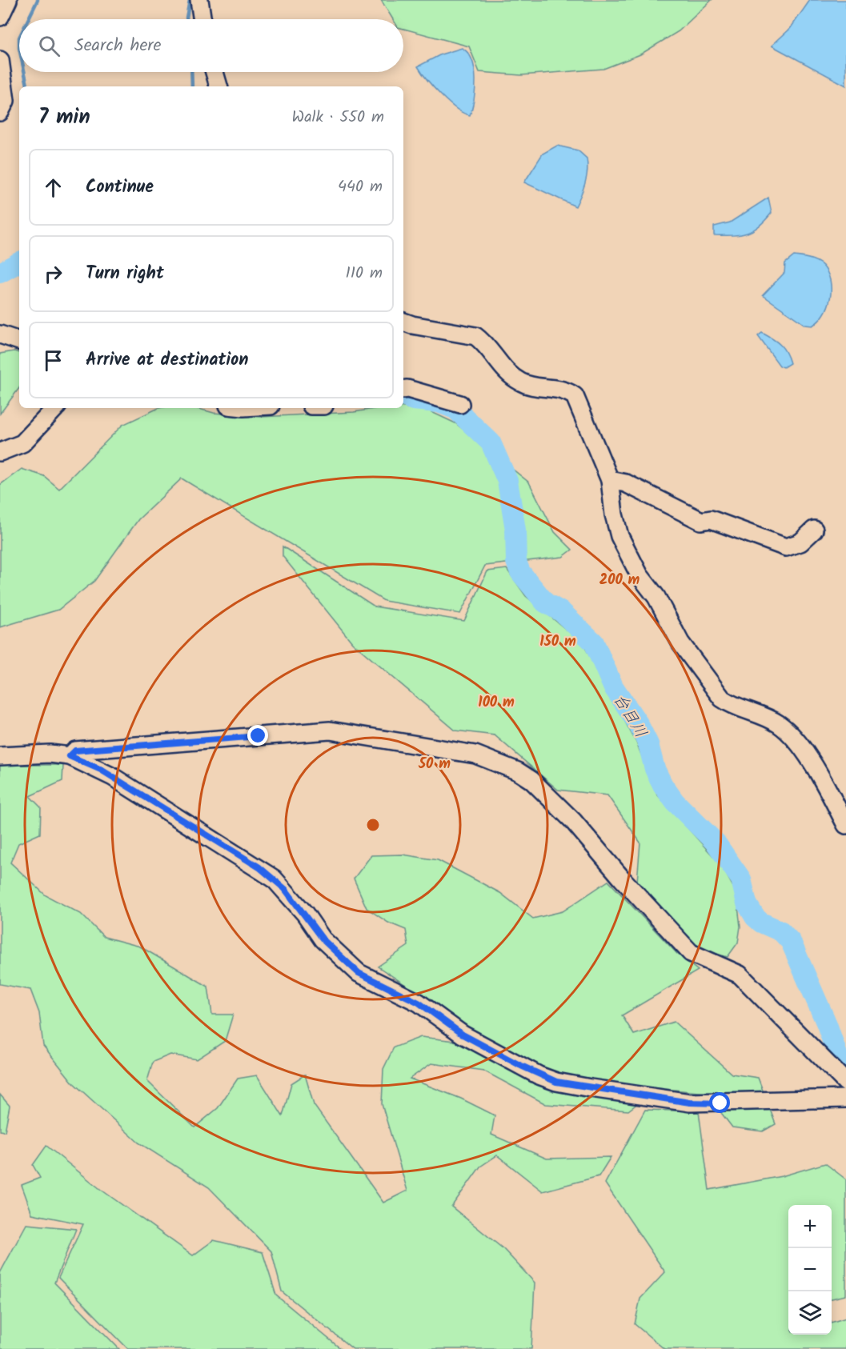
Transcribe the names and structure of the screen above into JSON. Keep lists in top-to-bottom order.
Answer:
{
  "water": ["台目川"],
  "page": {
    "search": "Search here",
    "heading": ["7 min", "Walk · 550 m"],
    "list": [
      ["Continue", "440 m"],
      ["Turn right", "110 m"],
      "Arrive at destination"
    ],
    "map_buttons": ["+", "−"]
  },
  "rings": [
    "200 m",
    "150 m",
    "100 m",
    "50 m"
  ]
}
